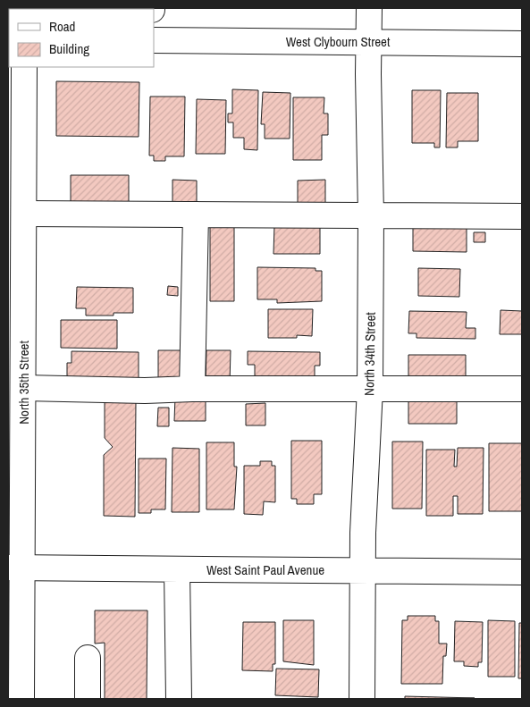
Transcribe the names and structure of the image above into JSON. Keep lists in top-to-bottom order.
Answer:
{
  "streets": {
    "street": [
      "West Clybourn Street",
      "North 34th Street",
      "North 35th Street",
      "West Saint Paul Avenue"
    ]
  },
  "crossings": [
    ["West Clybourn Street", "North 34th Street"],
    ["North 34th Street", "West Saint Paul Avenue"],
    ["North 35th Street", "West Saint Paul Avenue"]
  ],
  "legend": ["Road", "Building"]
}
